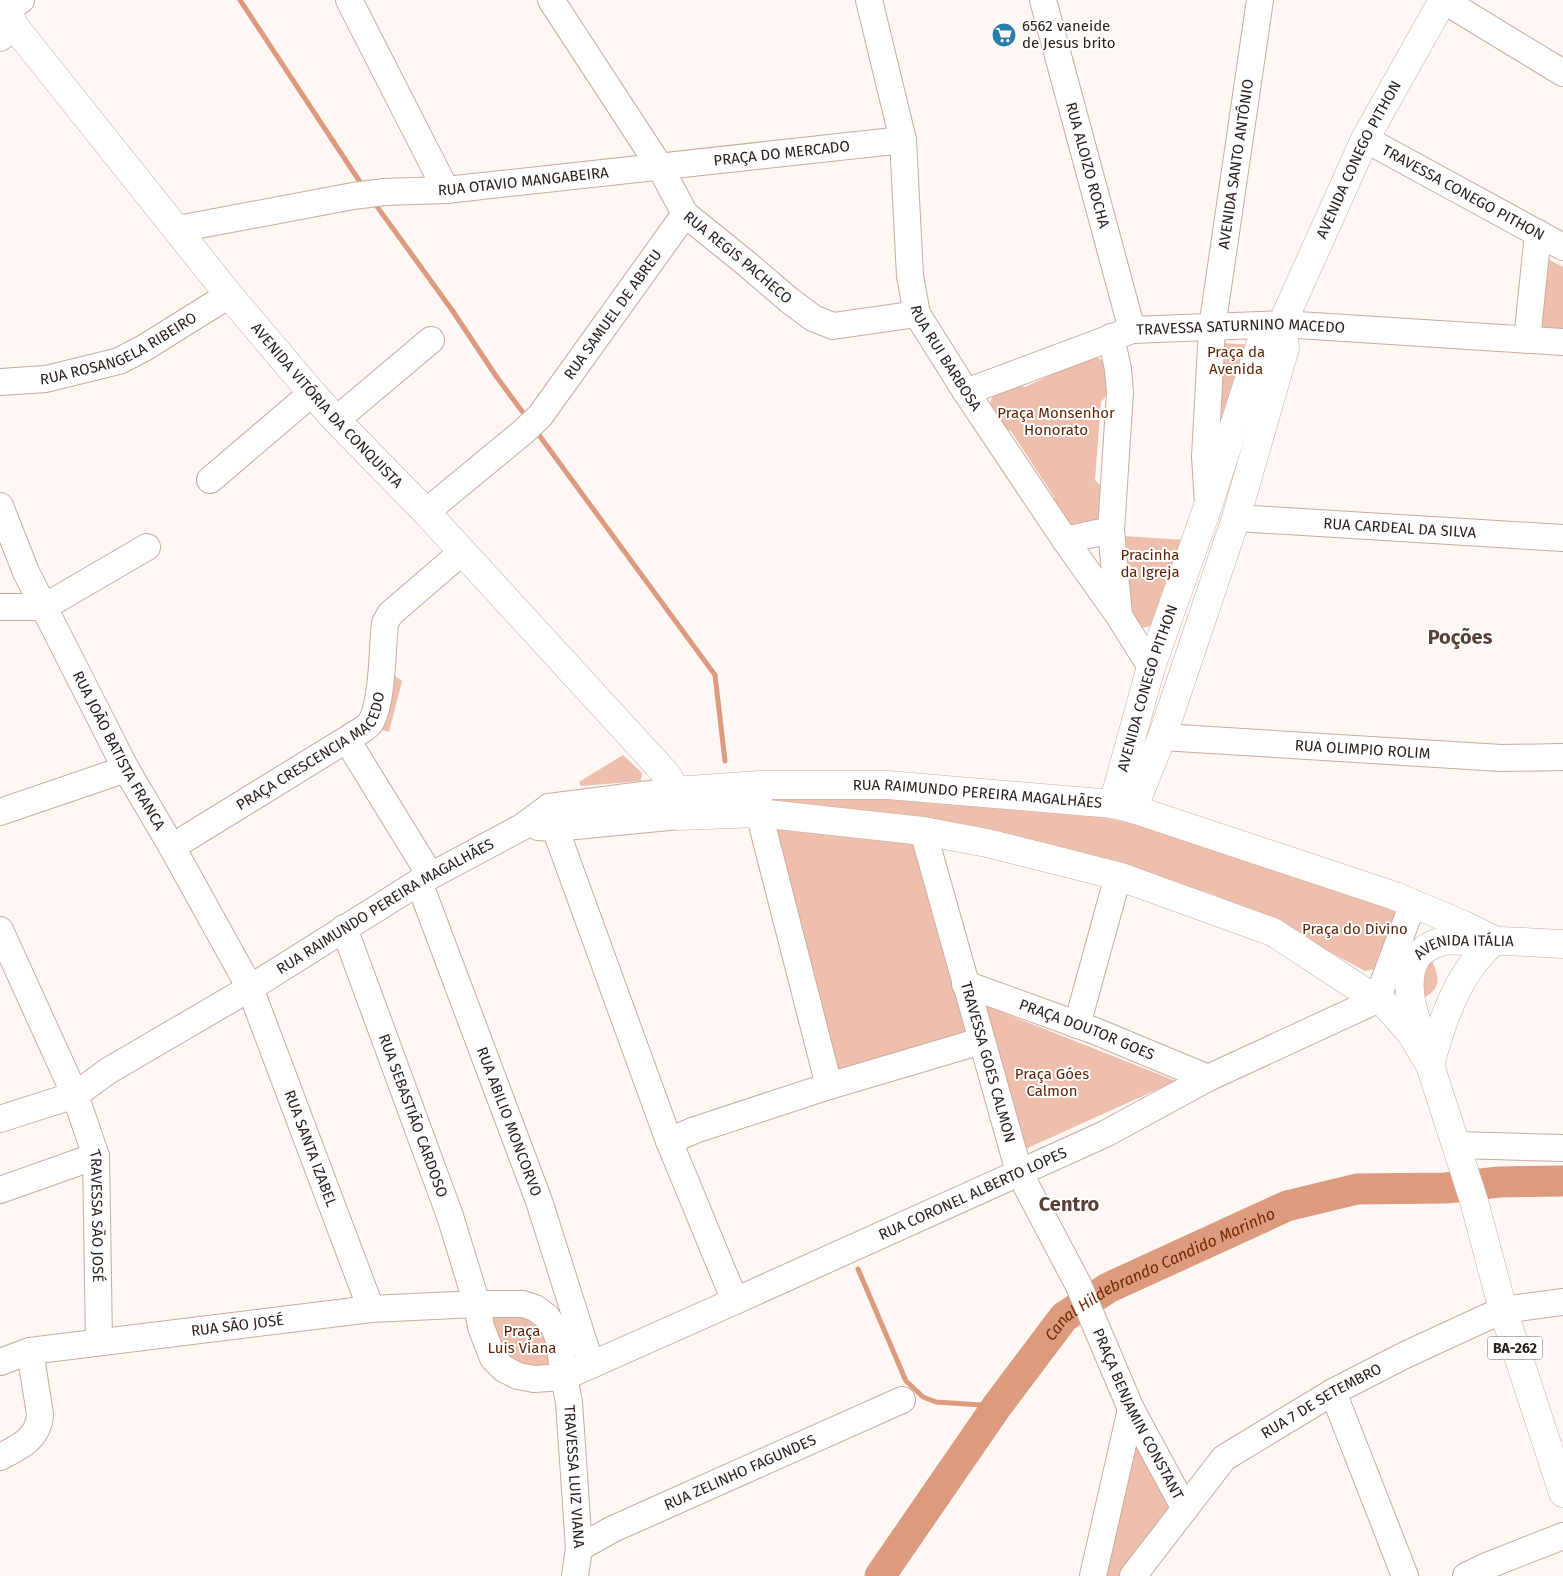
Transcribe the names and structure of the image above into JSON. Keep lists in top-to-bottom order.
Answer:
{
  "streets": {
    "main road": [
      "AVENIDA CONEGO PITHON",
      "AVENIDA VITÓRIA DA CONQUISTA",
      "RUA RAIMUNDO PEREIRA MAGALHÃES",
      "AVENIDA ITÁLIA",
      "BA-262"
    ],
    "street": [
      "PRAÇA DO MERCADO",
      "AVENIDA SANTO ANTÔNIO",
      "RUA ALOIZO ROCHA",
      "RUA OTAVIO MANGABEIRA",
      "TRAVESSA CONEGO PITHON",
      "RUA REGIS PACHECO",
      "RUA SAMUEL DE ABREU",
      "TRAVESSA SATURNINO MACEDO",
      "RUA ROSANGELA RIBEIRO",
      "RUA RUI BARBOSA",
      "RUA CARDEAL DA SILVA",
      "PRAÇA CRESCENCIA MACEDO",
      "RUA JOÃO BATISTA FRANCA",
      "RUA OLIMPIO ROLIM",
      "PRAÇA DOUTOR GOES",
      "TRAVESSA GOES CALMON",
      "RUA SEBASTIÃO CARDOSO",
      "RUA ABILIO MONCORVO",
      "RUA SANTA IZABEL",
      "RUA CORONEL ALBERTO LOPES",
      "TRAVESSA SÃO JOSÉ",
      "RUA SÃO JOSÉ",
      "RUA 7 DE SETEMBRO",
      "PRAÇA BENJAMIN CONSTANT",
      "RUA ZELINHO FAGUNDES",
      "TRAVESSA LUIZ VIANA"
    ]
  },
  "crossings": [
    ["PRAÇA DO MERCADO", "RUA OTAVIO MANGABEIRA"],
    ["PRAÇA DO MERCADO", "RUA REGIS PACHECO"],
    ["PRAÇA DO MERCADO", "RUA RUI BARBOSA"],
    ["AVENIDA CONEGO PITHON", "AVENIDA SANTO ANTÔNIO"],
    ["AVENIDA CONEGO PITHON", "TRAVESSA CONEGO PITHON"],
    ["AVENIDA CONEGO PITHON", "TRAVESSA SATURNINO MACEDO"],
    ["AVENIDA CONEGO PITHON", "RUA RUI BARBOSA"],
    ["AVENIDA CONEGO PITHON", "RUA CARDEAL DA SILVA"],
    ["AVENIDA CONEGO PITHON", "RUA OLIMPIO ROLIM"],
    ["AVENIDA CONEGO PITHON", "RUA RAIMUNDO PEREIRA MAGALHÃES"],
    ["AVENIDA SANTO ANTÔNIO", "TRAVESSA SATURNINO MACEDO"],
    ["RUA ALOIZO ROCHA", "TRAVESSA SATURNINO MACEDO"],
    ["RUA ALOIZO ROCHA", "RUA RUI BARBOSA"],
    ["RUA OTAVIO MANGABEIRA", "RUA REGIS PACHECO"],
    ["RUA OTAVIO MANGABEIRA", "AVENIDA VITÓRIA DA CONQUISTA"],
    ["RUA REGIS PACHECO", "RUA SAMUEL DE ABREU"],
    ["RUA REGIS PACHECO", "RUA RUI BARBOSA"],
    ["RUA SAMUEL DE ABREU", "AVENIDA VITÓRIA DA CONQUISTA"],
    ["TRAVESSA SATURNINO MACEDO", "RUA RUI BARBOSA"],
    ["RUA ROSANGELA RIBEIRO", "AVENIDA VITÓRIA DA CONQUISTA"],
    ["AVENIDA VITÓRIA DA CONQUISTA", "PRAÇA CRESCENCIA MACEDO"],
    ["AVENIDA VITÓRIA DA CONQUISTA", "RUA RAIMUNDO PEREIRA MAGALHÃES"],
    ["PRAÇA CRESCENCIA MACEDO", "RUA JOÃO BATISTA FRANCA"],
    ["PRAÇA CRESCENCIA MACEDO", "RUA ABILIO MONCORVO"],
    ["RUA JOÃO BATISTA FRANCA", "RUA RAIMUNDO PEREIRA MAGALHÃES"],
    ["RUA JOÃO BATISTA FRANCA", "RUA SANTA IZABEL"],
    ["RUA RAIMUNDO PEREIRA MAGALHÃES", "AVENIDA ITÁLIA"],
    ["RUA RAIMUNDO PEREIRA MAGALHÃES", "TRAVESSA GOES CALMON"],
    ["RUA RAIMUNDO PEREIRA MAGALHÃES", "RUA SEBASTIÃO CARDOSO"],
    ["RUA RAIMUNDO PEREIRA MAGALHÃES", "RUA ABILIO MONCORVO"],
    ["RUA RAIMUNDO PEREIRA MAGALHÃES", "RUA SANTA IZABEL"],
    ["RUA RAIMUNDO PEREIRA MAGALHÃES", "RUA CORONEL ALBERTO LOPES"],
    ["RUA RAIMUNDO PEREIRA MAGALHÃES", "TRAVESSA SÃO JOSÉ"],
    ["RUA RAIMUNDO PEREIRA MAGALHÃES", "BA-262"],
    ["AVENIDA ITÁLIA", "BA-262"],
    ["PRAÇA DOUTOR GOES", "TRAVESSA GOES CALMON"],
    ["PRAÇA DOUTOR GOES", "RUA CORONEL ALBERTO LOPES"],
    ["TRAVESSA GOES CALMON", "RUA CORONEL ALBERTO LOPES"],
    ["TRAVESSA GOES CALMON", "PRAÇA BENJAMIN CONSTANT"],
    ["RUA SEBASTIÃO CARDOSO", "RUA SÃO JOSÉ"],
    ["RUA SEBASTIÃO CARDOSO", "TRAVESSA LUIZ VIANA"],
    ["RUA ABILIO MONCORVO", "RUA CORONEL ALBERTO LOPES"],
    ["RUA SANTA IZABEL", "RUA SÃO JOSÉ"],
    ["RUA CORONEL ALBERTO LOPES", "TRAVESSA LUIZ VIANA"],
    ["TRAVESSA SÃO JOSÉ", "RUA SÃO JOSÉ"],
    ["RUA SÃO JOSÉ", "TRAVESSA LUIZ VIANA"],
    ["BA-262", "RUA 7 DE SETEMBRO"],
    ["RUA 7 DE SETEMBRO", "PRAÇA BENJAMIN CONSTANT"],
    ["RUA ZELINHO FAGUNDES", "TRAVESSA LUIZ VIANA"]
  ],
  "districts": ["Poções", "Centro"],
  "water": ["Canal Hildebrando Candido Marinho"],
  "parks": [
    "Praça da Avenida",
    "Praça Monsenhor Honorato",
    "Pracinha da Igreja",
    "Praça do Divino",
    "Praça Góes Calmon",
    "Praça Luis Viana"
  ],
  "places": {
    "supermarket": ["6562 vaneide de Jesus brito"]
  }
}
